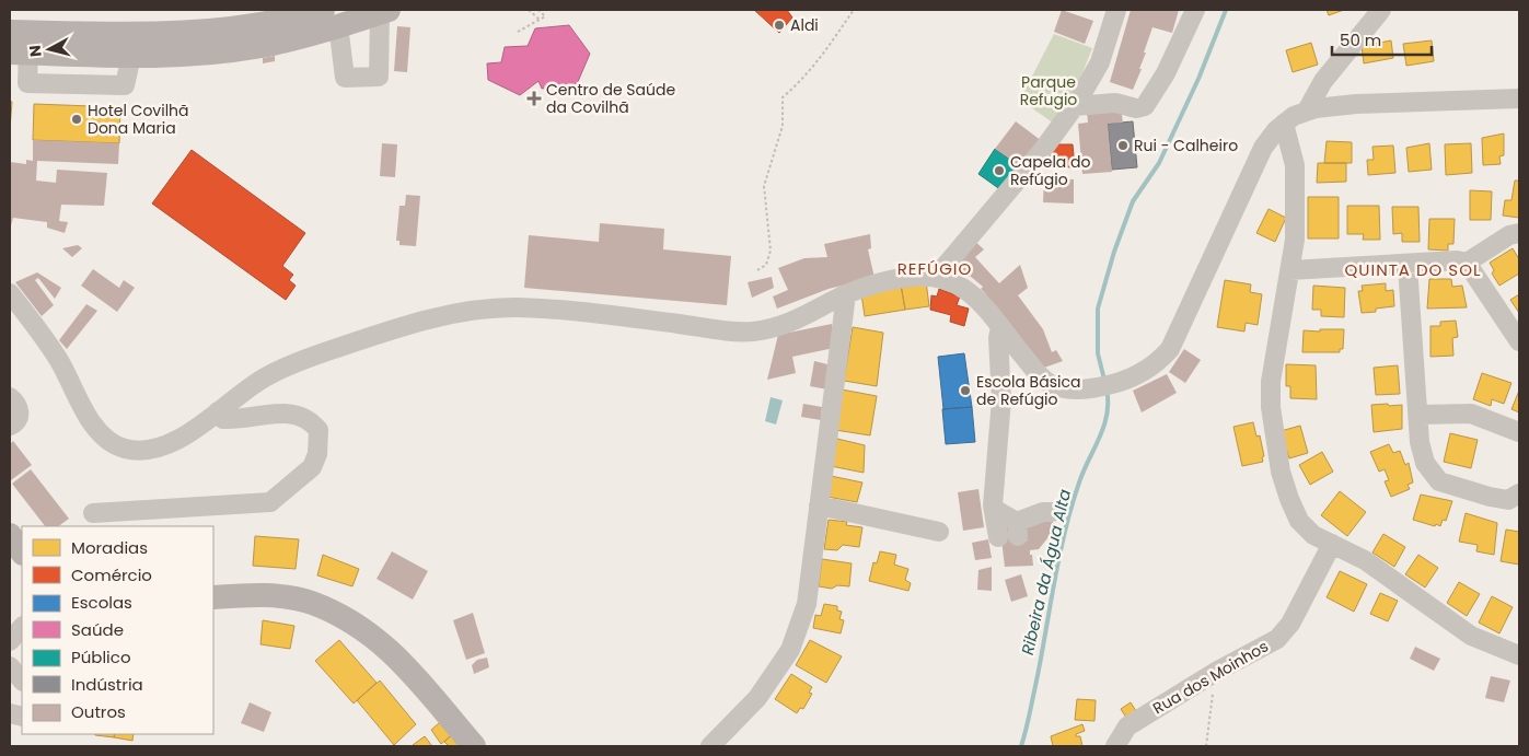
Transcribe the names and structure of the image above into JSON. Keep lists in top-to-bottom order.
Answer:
{
  "streets": {
    "street": ["Rua dos Moinhos"]
  },
  "districts": ["REFÚGIO", "QUINTA DO SOL"],
  "water": ["Ribeira da Água Alta"],
  "parks": ["Parque Refugio"],
  "places": {
    "other": [
      "Aldi",
      "Hotel Covilhã Dona Maria",
      "Rui - Calheiro",
      "Capela do Refúgio",
      "Escola Básica de Refúgio"
    ],
    "health": ["Centro de Saúde da Covilhã"]
  },
  "legend": [
    "Moradias",
    "Comércio",
    "Escolas",
    "Saúde",
    "Público",
    "Indústria",
    "Outros"
  ],
  "scale_bar": "50 m",
  "north": "left"
}
